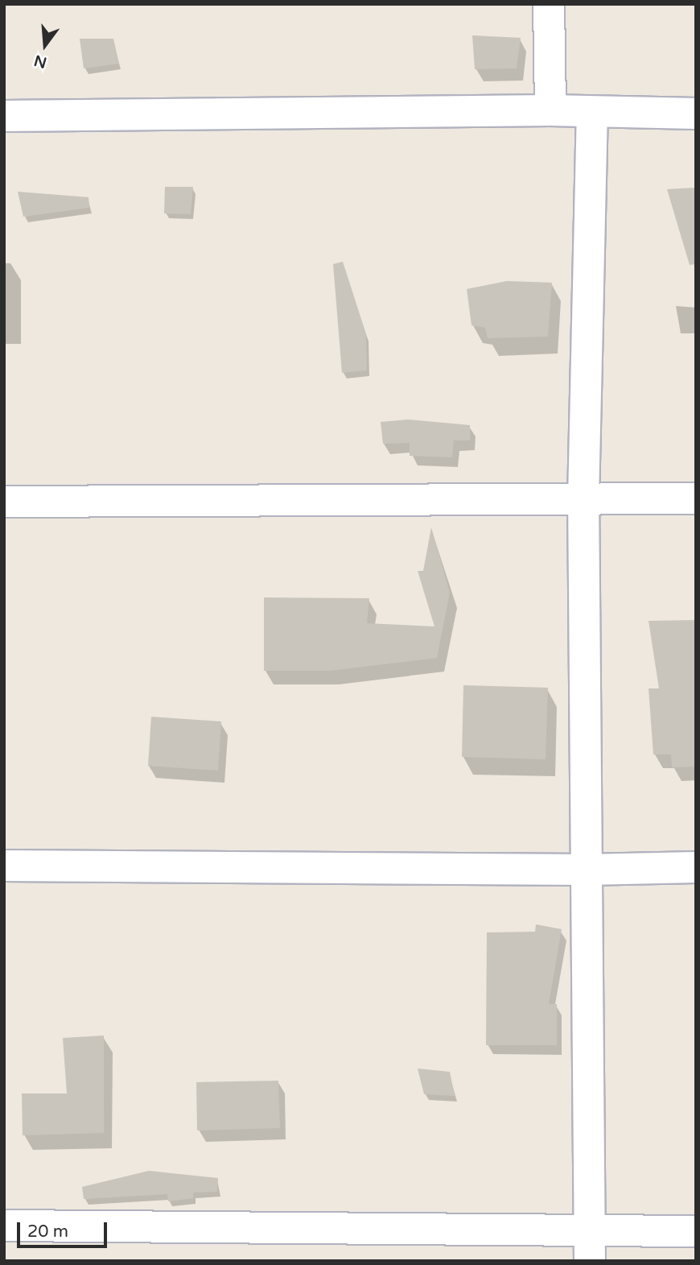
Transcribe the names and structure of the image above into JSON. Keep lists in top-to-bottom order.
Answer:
{
  "scale_bar": "20 m",
  "north": "bottom"
}
